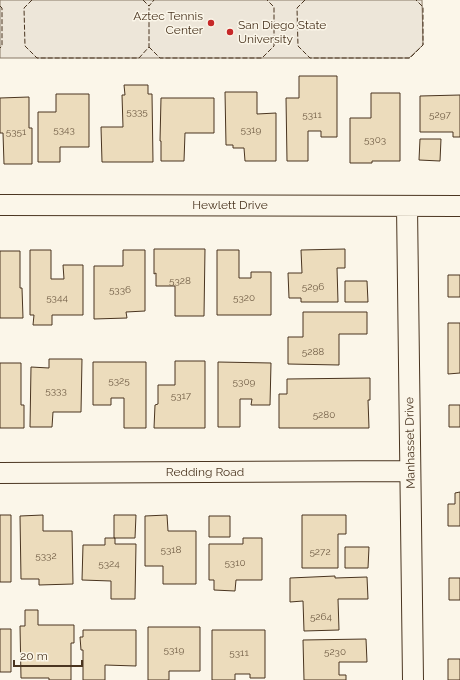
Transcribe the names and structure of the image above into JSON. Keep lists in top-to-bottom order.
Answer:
{
  "streets": {
    "street": ["Hewlett Drive", "Manhasset Drive", "Redding Road"]
  },
  "crossings": [
    ["Hewlett Drive", "Manhasset Drive"],
    ["Manhasset Drive", "Redding Road"]
  ],
  "places": ["Aztec Tennis Center", "San Diego State University"],
  "house_numbers": [
    "5335",
    "5311",
    "5297",
    "5343",
    "5319",
    "5351",
    "5303",
    "5328",
    "5296",
    "5336",
    "5344",
    "5320",
    "5288",
    "5325",
    "5309",
    "5333",
    "5317",
    "5280",
    "5318",
    "5272",
    "5332",
    "5310",
    "5324",
    "5264",
    "5319",
    "5230",
    "5311"
  ],
  "scale_bar": "20 m"
}
